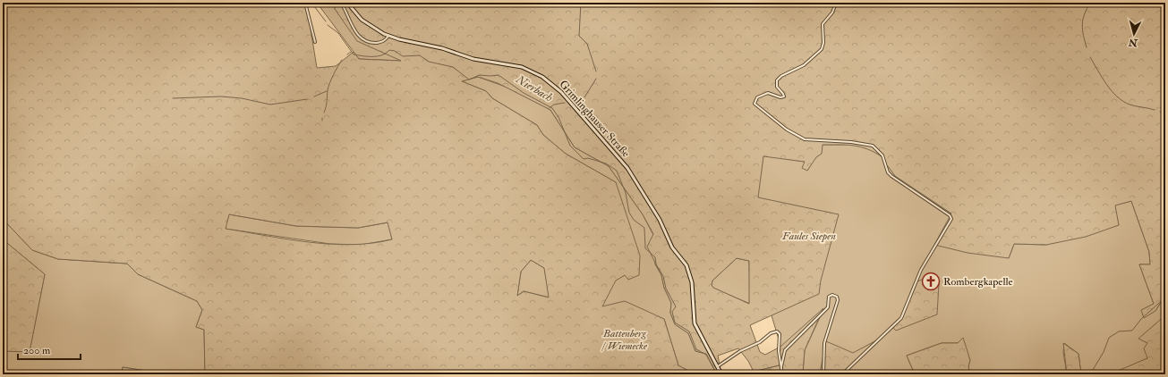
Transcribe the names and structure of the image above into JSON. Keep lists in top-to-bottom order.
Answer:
{
  "streets": {
    "main road": ["Grimlinghauser Straße"]
  },
  "water": ["Nierbach"],
  "parks": ["Faules Siepen", "Battenberg / Wiemecke"],
  "places": {
    "church": ["Rombergkapelle"]
  },
  "scale_bar": "200 m",
  "north": "bottom"
}
